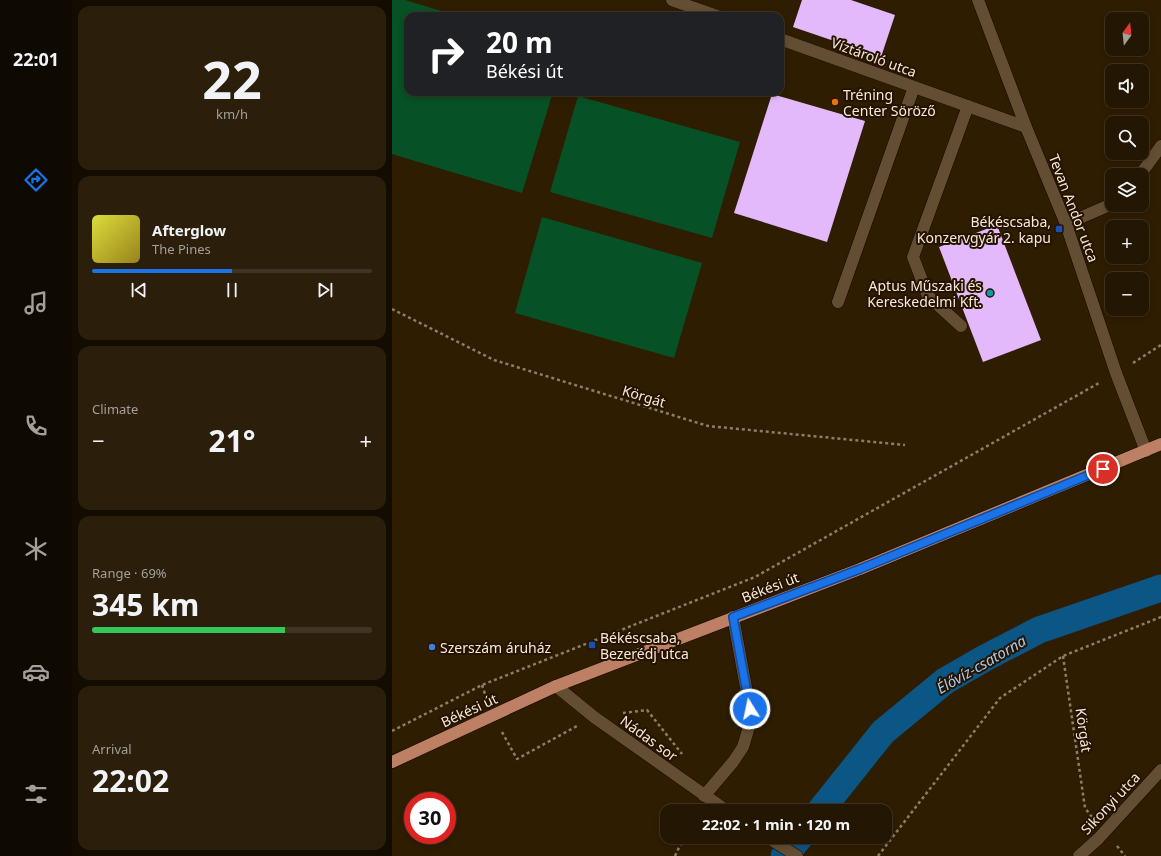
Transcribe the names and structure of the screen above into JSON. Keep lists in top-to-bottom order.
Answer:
{
  "streets": {
    "main road": ["Békési út"],
    "street": [
      "Víztároló utca",
      "Tevan Andor utca",
      "Nádas sor",
      "Sikonyi utca"
    ],
    "path": ["Körgát"]
  },
  "crossings": [
    ["Víztároló utca", "Tevan Andor utca"],
    ["Tevan Andor utca", "Békési út"],
    ["Békési út", "Nádas sor"]
  ],
  "water": ["Élővíz-csatorna"],
  "places": {
    "other": ["Tréning Center Söröző", "Aptus Műszaki és Kereskedelmi Kft.", "Szerszám áruház"],
    "transit": ["Békéscsaba, Konzervgyár 2. kapu", "Békéscsaba, Bezerédj utca"]
  },
  "north": "top",
  "page": {
    "tabs": "22:01",
    "tile": [
      ["22", "km/h"],
      "Climate",
      ["Range · 69%", "345 km"],
      ["Arrival", "22:02"]
    ],
    "map_buttons": ["+", "−"],
    "turn": ["20 m", "Békési út"],
    "song": ["Afterglow", "The Pines"],
    "heat": ["−", "21°", "+"],
    "limit": "30",
    "trip": "22:02 · 1 min · 120 m"
  }
}
